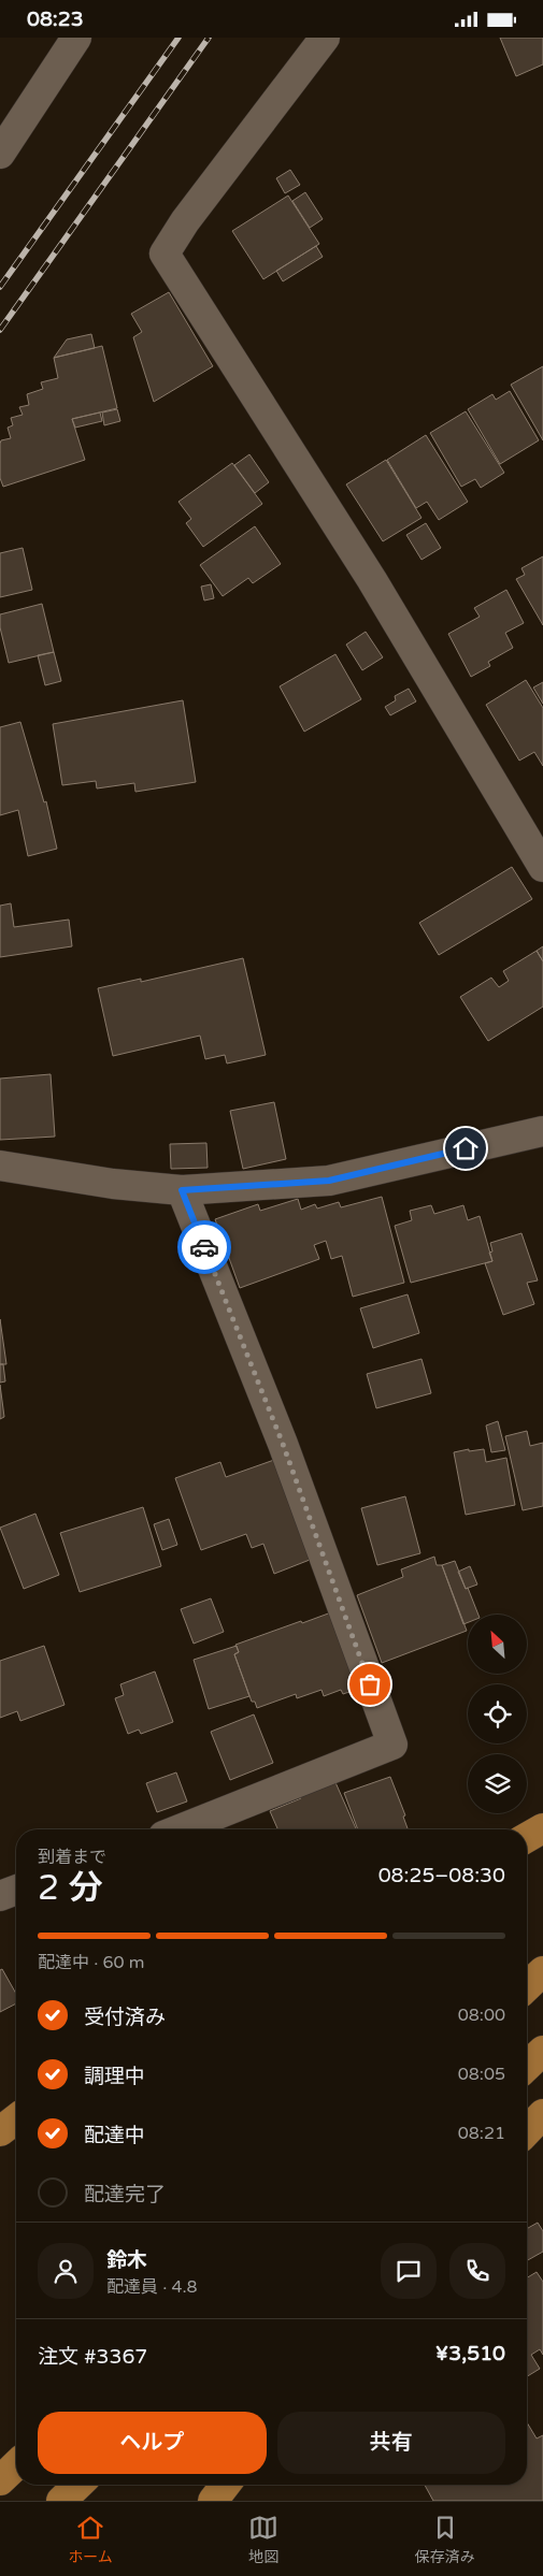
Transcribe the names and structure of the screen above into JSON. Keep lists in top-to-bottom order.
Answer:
{
  "north": "top left",
  "page": {
    "status": "08:23",
    "heading": ["2 分", "到着まで", "08:25–08:30"],
    "panel": [
      "鈴木",
      "配達員 · 4.8",
      "注文 #3367",
      "¥3,510"
    ],
    "bar": "配達中 · 60 m",
    "list": [
      ["受付済み", "08:00"],
      ["調理中", "08:05"],
      ["配達中", "08:21"],
      "配達完了"
    ],
    "buttons": ["ヘルプ", "共有"],
    "tabs": ["ホーム", "地図", "保存済み"]
  }
}
